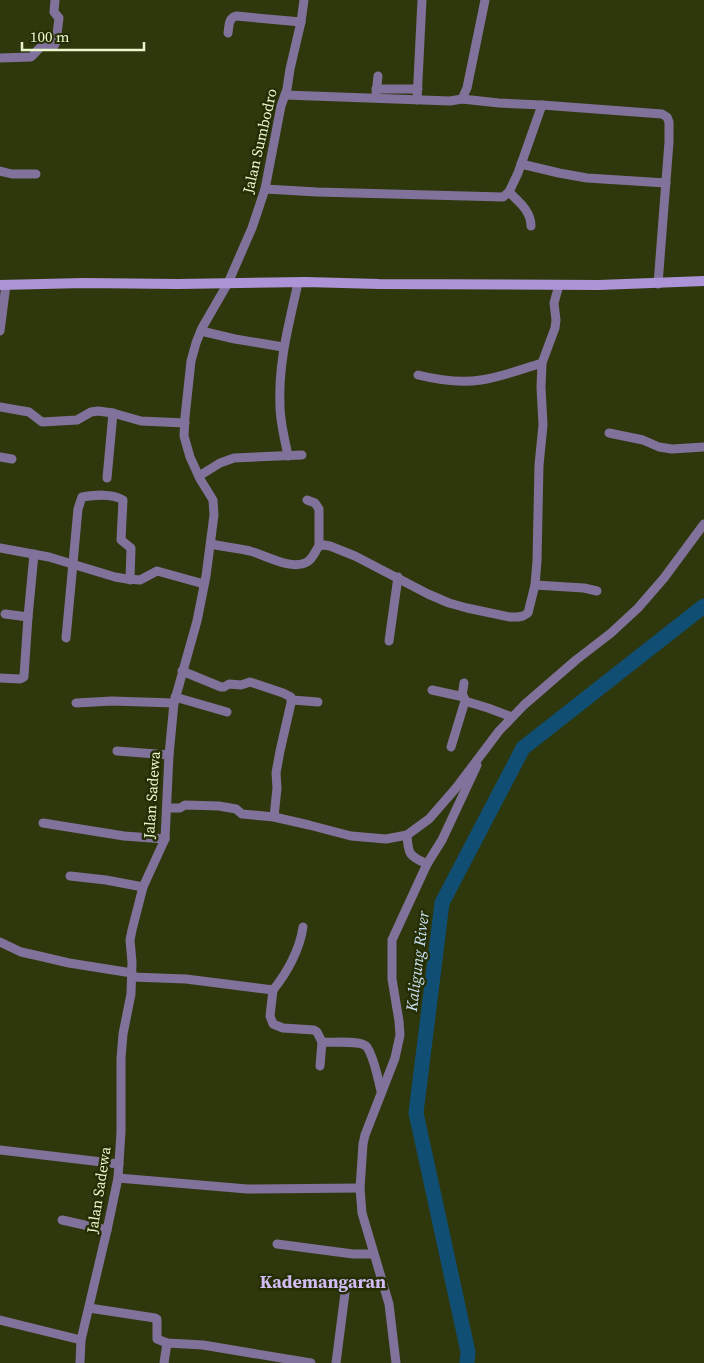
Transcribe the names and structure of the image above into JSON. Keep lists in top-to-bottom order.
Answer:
{
  "streets": {
    "street": ["Jalan Sumbodro", "Jalan Sadewa"]
  },
  "crossings": [
    ["Jalan Sumbodro", "Jalan Sadewa"]
  ],
  "districts": ["Kademangaran"],
  "water": ["Kaligung River"],
  "scale_bar": "100 m"
}
